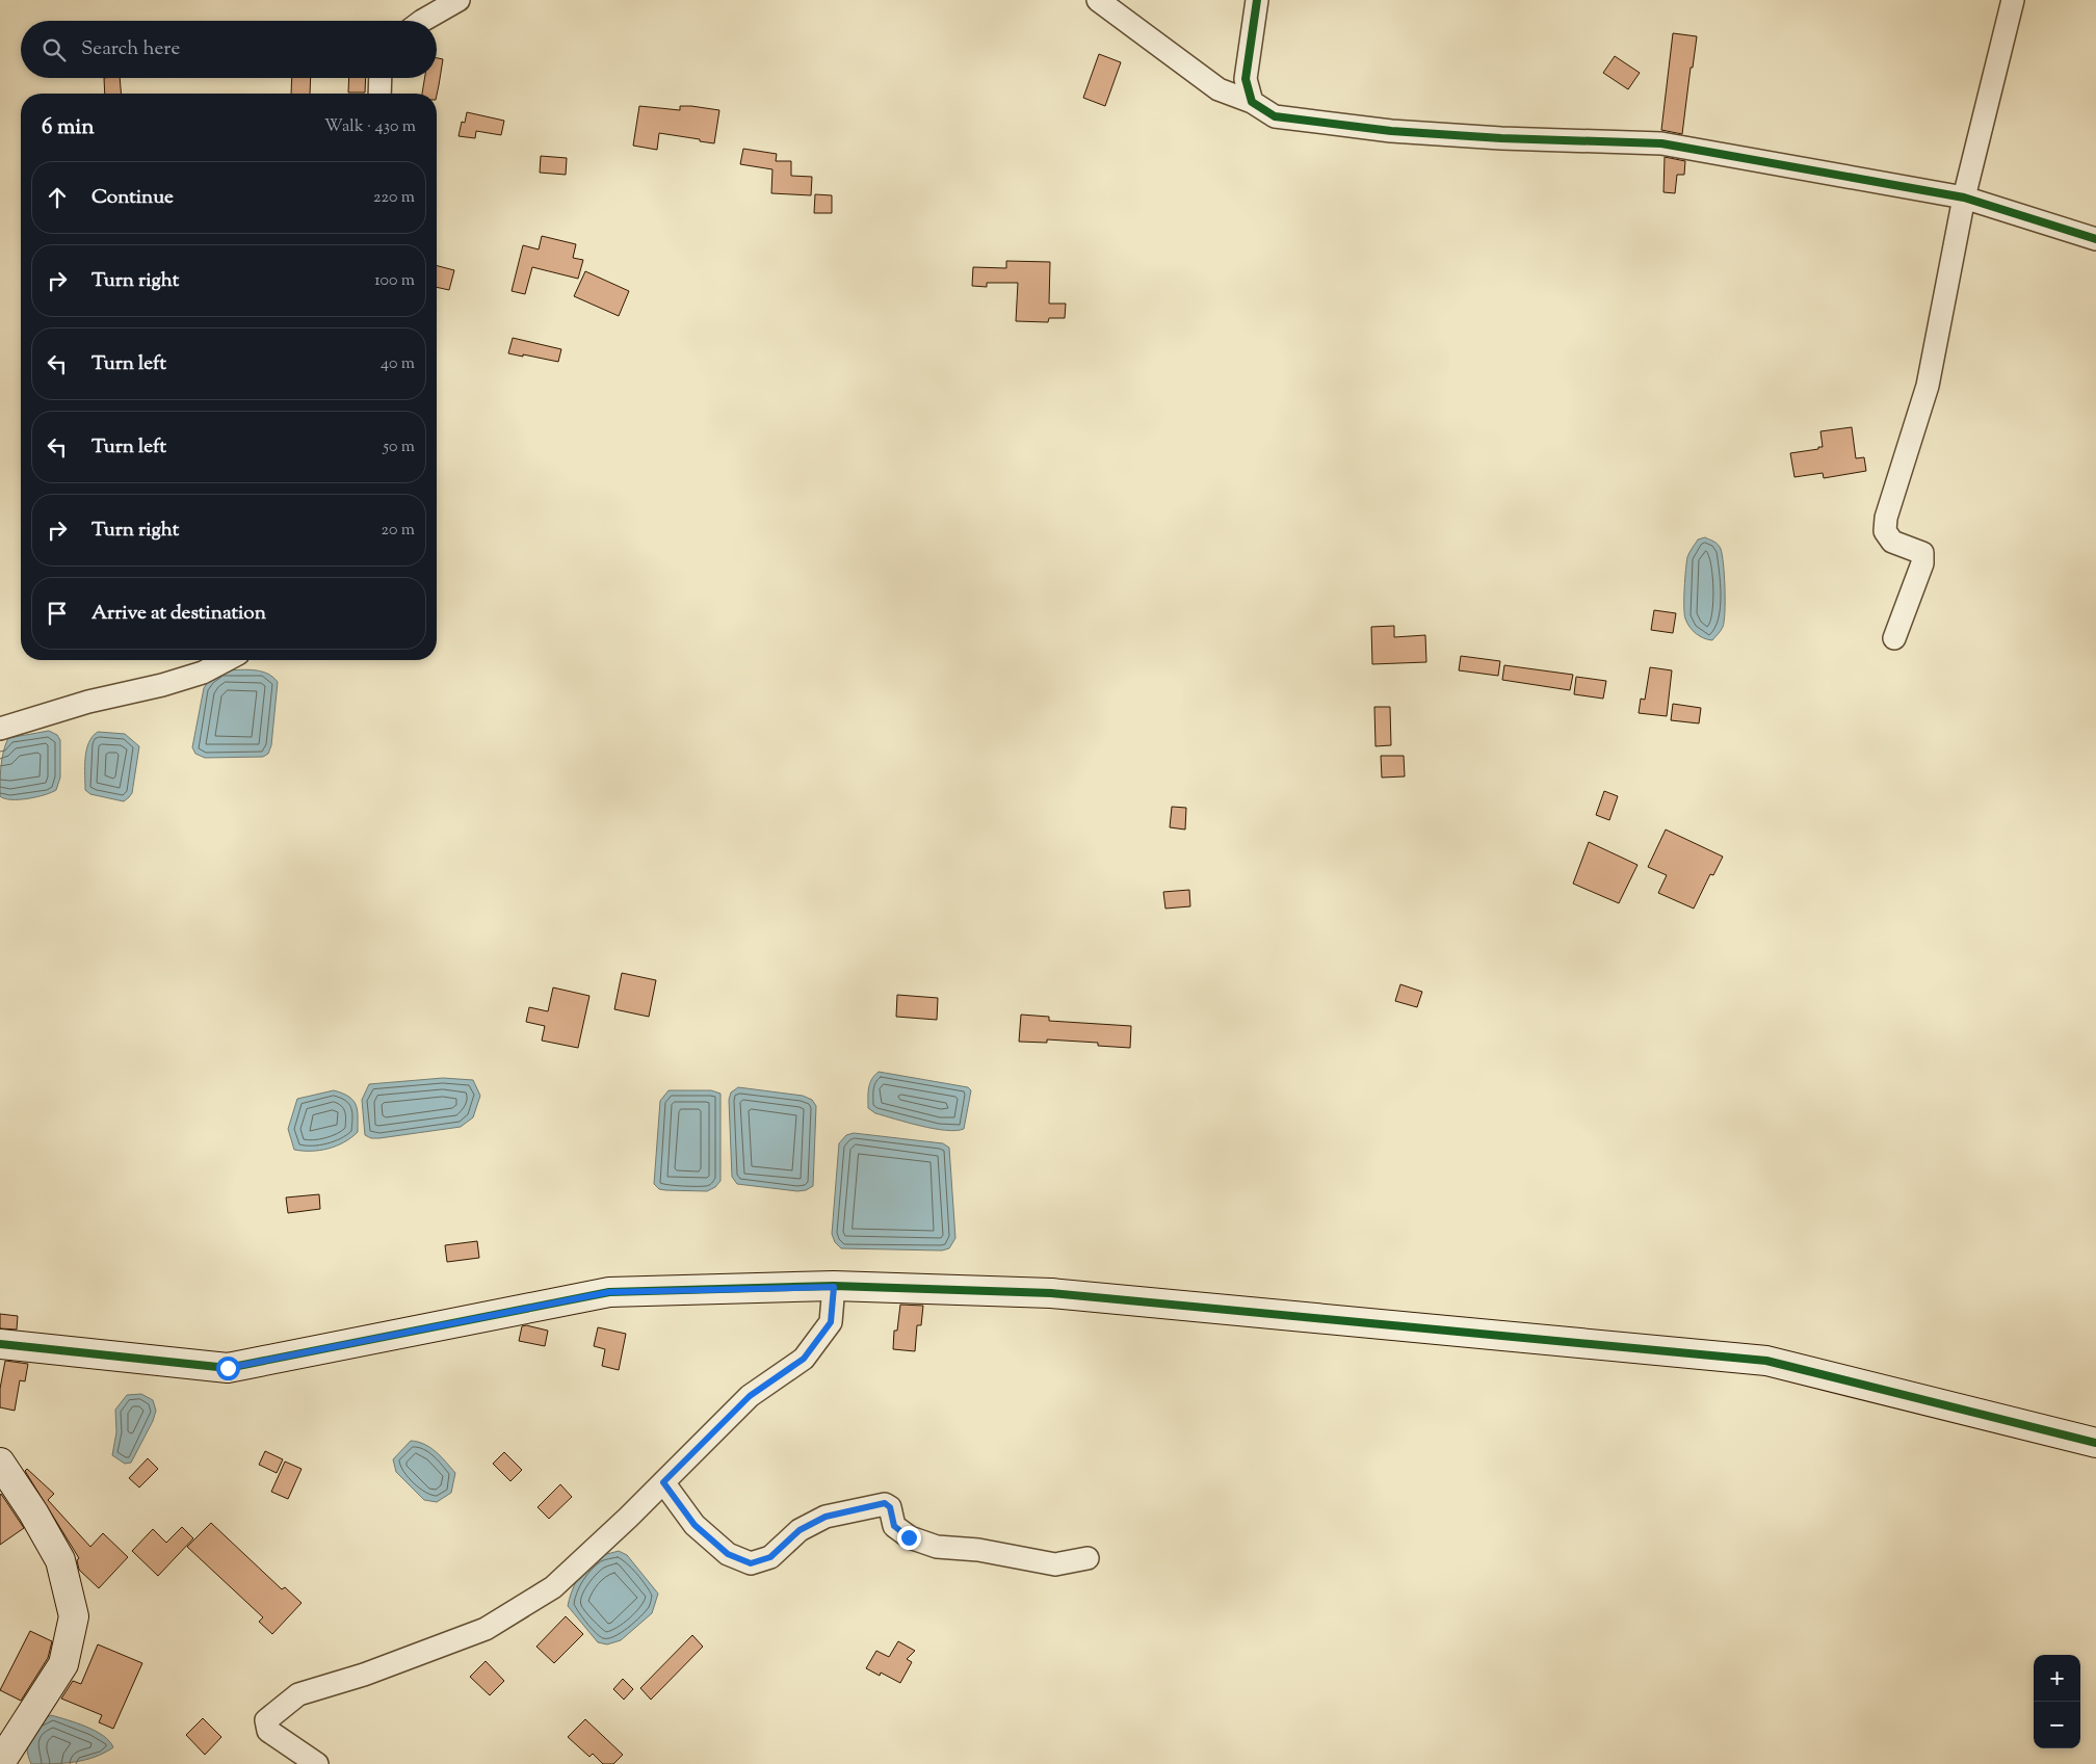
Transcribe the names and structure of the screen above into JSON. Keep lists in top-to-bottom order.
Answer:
{
  "page": {
    "search": "Search here",
    "heading": ["6 min", "Walk · 430 m"],
    "list": [
      ["Continue", "220 m"],
      ["Turn right", "100 m"],
      ["Turn left", "40 m"],
      ["Turn left", "50 m"],
      ["Turn right", "20 m"],
      "Arrive at destination"
    ],
    "map_buttons": ["+", "−"]
  }
}
